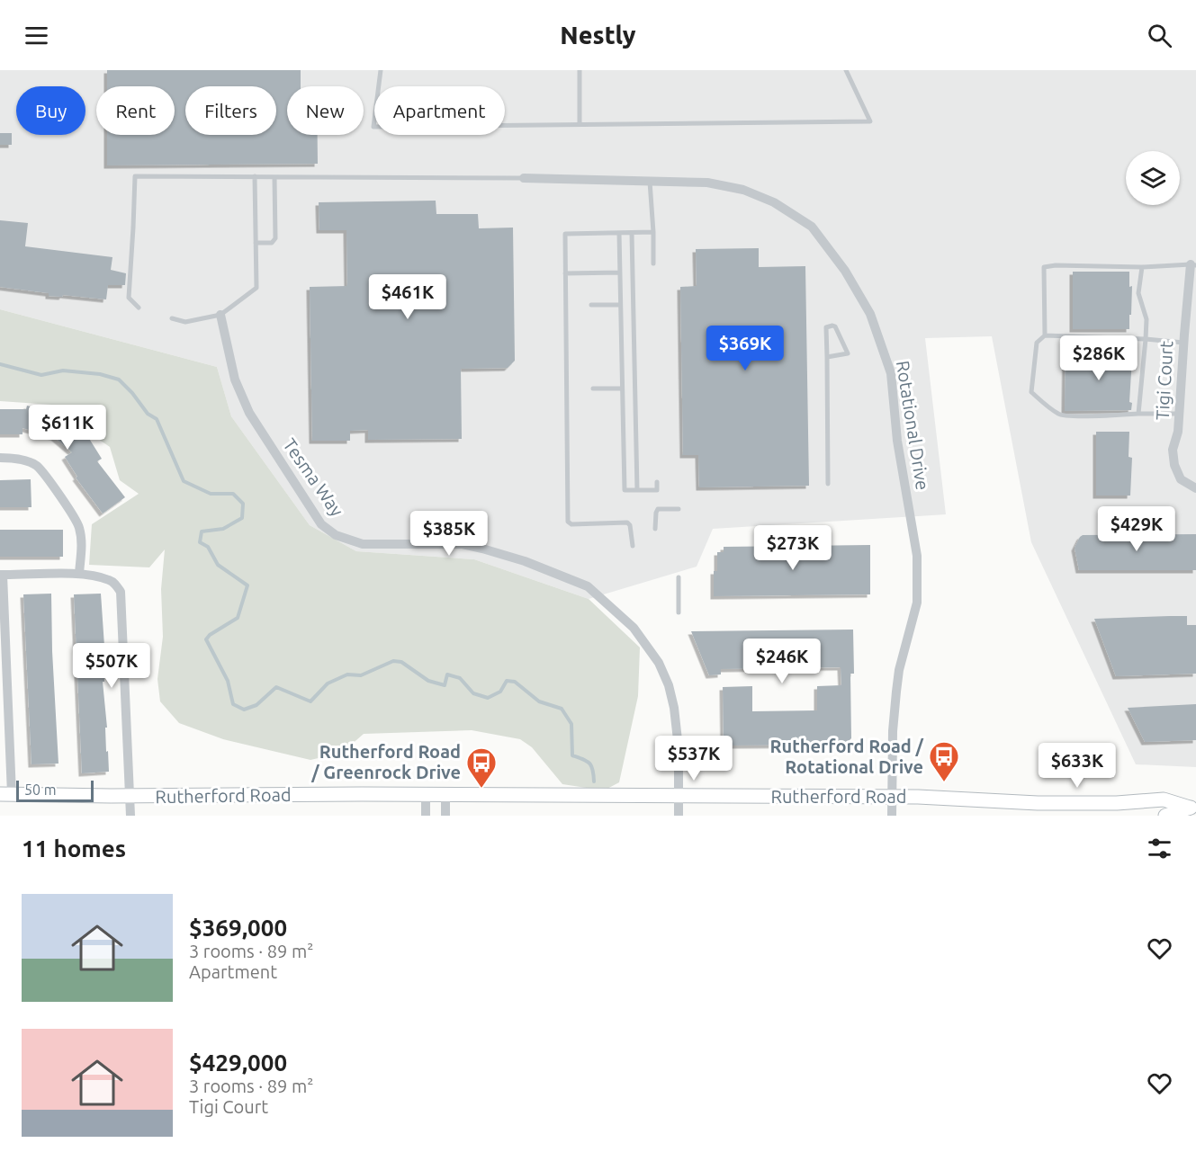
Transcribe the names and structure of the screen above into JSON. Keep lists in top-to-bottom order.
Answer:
{
  "streets": {
    "main road": ["Rutherford Road"],
    "street": ["Tigi Court", "Rotational Drive", "Tesma Way"]
  },
  "crossings": [
    ["Rotational Drive", "Rutherford Road"],
    ["Tesma Way", "Rutherford Road"]
  ],
  "places": {
    "bus stop": ["Rutherford Road / Rotational Drive", "Rutherford Road / Greenrock Drive"]
  },
  "scale_bar": "50 m",
  "page": {
    "header": "Nestly",
    "chip": [
      "Buy",
      "Rent",
      "Filters",
      "New",
      "Apartment"
    ],
    "price": [
      "$461K",
      "$369K",
      "$286K",
      "$611K",
      "$429K",
      "$385K",
      "$273K",
      "$246K",
      "$507K",
      "$537K",
      "$633K"
    ],
    "scale": "50 m",
    "heading": "11 homes",
    "list": [
      {
        "name": "$369,000",
        "note": "3 rooms · 89 m² · Apartment"
      },
      {
        "name": "$429,000",
        "note": "3 rooms · 89 m² · Tigi Court"
      }
    ]
  }
}
